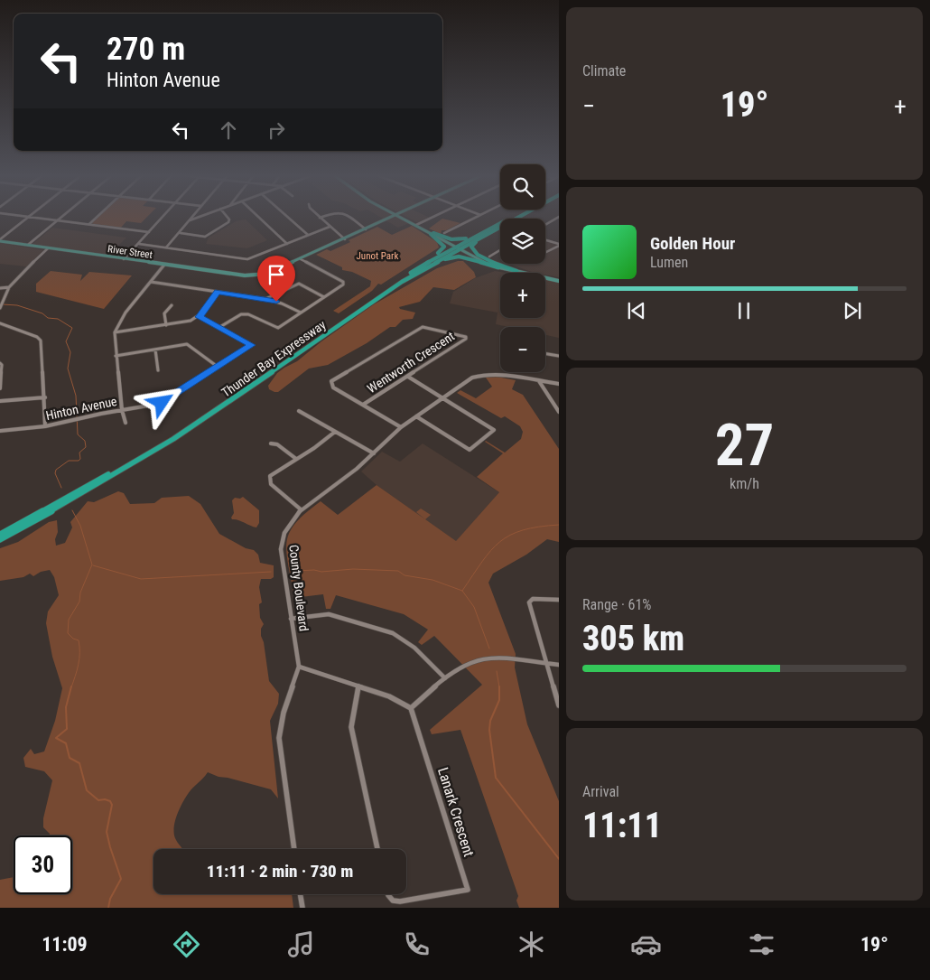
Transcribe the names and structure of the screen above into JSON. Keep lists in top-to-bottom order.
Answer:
{
  "streets": {
    "highway": ["Thunder Bay Expressway"],
    "main road": ["River Street"],
    "street": [
      "Wentworth Crescent",
      "Hinton Avenue",
      "County Boulevard",
      "Lanark Crescent"
    ]
  },
  "crossings": [
    ["Wentworth Crescent", "County Boulevard"]
  ],
  "parks": ["Junot Park"],
  "page": {
    "tile": [
      "Climate",
      ["27", "km/h"],
      ["Range · 61%", "305 km"],
      ["Arrival", "11:11"]
    ],
    "turn": ["270 m", "Hinton Avenue"],
    "heat": ["−", "19°", "+"],
    "map_buttons": ["+", "−"],
    "song": ["Golden Hour", "Lumen"],
    "limit": "30",
    "trip": "11:11 · 2 min · 730 m",
    "tabs": ["11:09", "19°"]
  }
}
